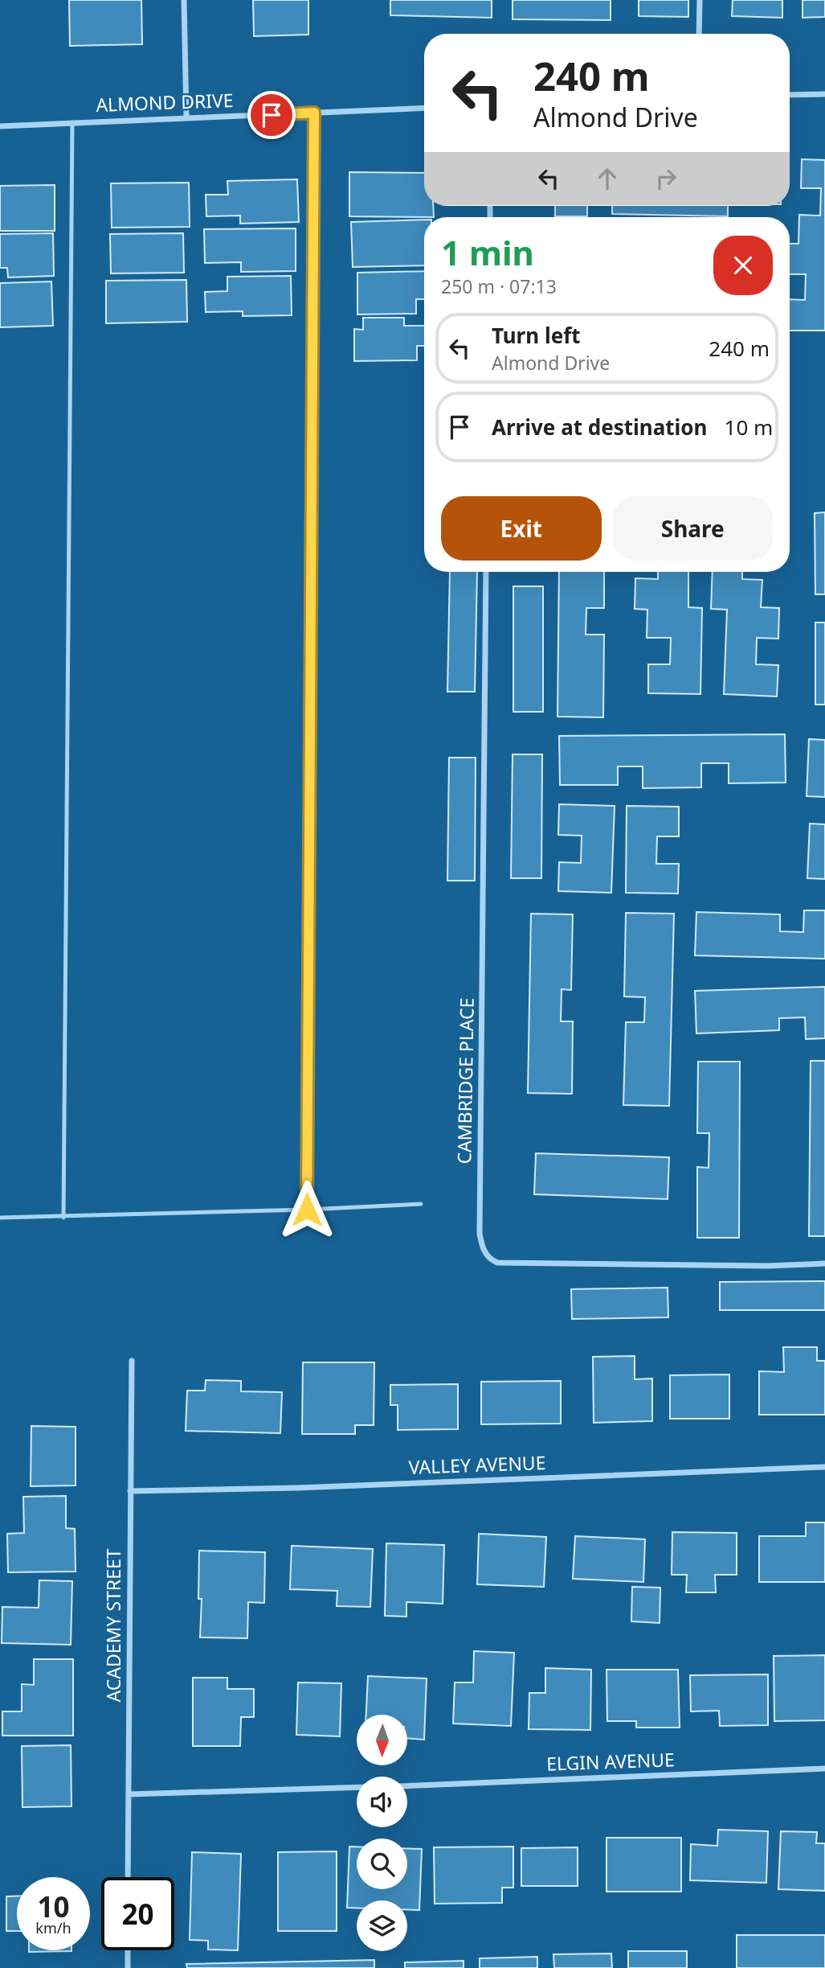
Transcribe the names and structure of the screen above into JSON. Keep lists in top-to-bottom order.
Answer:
{
  "streets": {
    "street": [
      "ALMOND DRIVE",
      "CAMBRIDGE PLACE",
      "VALLEY AVENUE",
      "ACADEMY STREET",
      "ELGIN AVENUE"
    ]
  },
  "crossings": [
    ["VALLEY AVENUE", "ACADEMY STREET"]
  ],
  "north": "bottom",
  "page": {
    "turn": ["240 m", "Almond Drive"],
    "heading": ["1 min", "250 m · 07:13"],
    "list": [
      {
        "name": "Turn left",
        "note": "Almond Drive",
        "value": "240 m"
      },
      {
        "name": "Arrive at destination",
        "value": "10 m"
      }
    ],
    "buttons": ["Exit", "Share"],
    "speed": "10 km/h",
    "limit": "20"
  }
}
